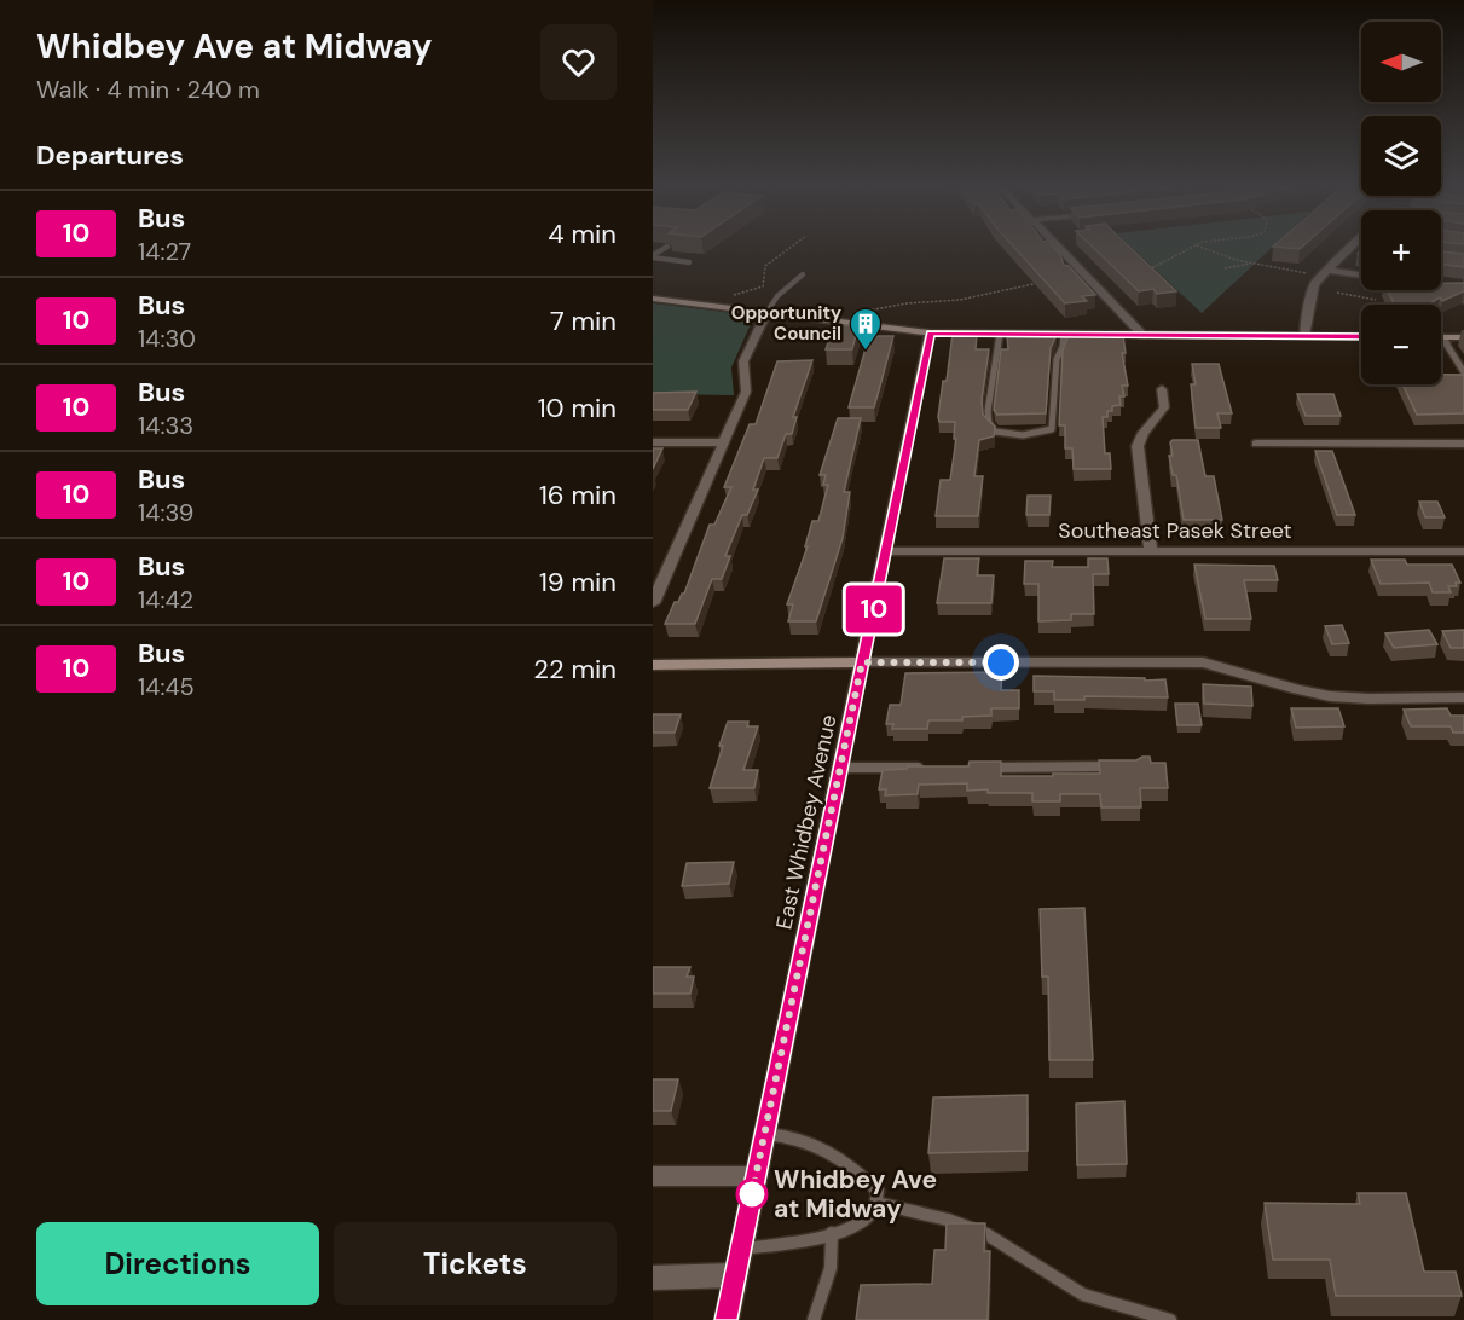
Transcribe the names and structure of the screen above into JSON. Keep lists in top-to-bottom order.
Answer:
{
  "streets": {
    "street": ["Southeast Pasek Street", "East Whidbey Avenue"]
  },
  "crossings": [
    ["Southeast Pasek Street", "East Whidbey Avenue"]
  ],
  "places": {
    "building": ["Opportunity Council"],
    "other": ["Whidbey Ave at Midway"]
  },
  "lines": ["bus line 10"],
  "north": "left",
  "page": {
    "heading": [
      ["Whidbey Ave at Midway", "Walk · 4 min · 240 m"],
      "Departures"
    ],
    "on_map": "10",
    "map_buttons": ["+", "−"],
    "list": [
      {
        "mark": "10",
        "name": "Bus",
        "note": "14:27",
        "value": "4 min"
      },
      {
        "mark": "10",
        "name": "Bus",
        "note": "14:30",
        "value": "7 min"
      },
      {
        "mark": "10",
        "name": "Bus",
        "note": "14:33",
        "value": "10 min"
      },
      {
        "mark": "10",
        "name": "Bus",
        "note": "14:39",
        "value": "16 min"
      },
      {
        "mark": "10",
        "name": "Bus",
        "note": "14:42",
        "value": "19 min"
      },
      {
        "mark": "10",
        "name": "Bus",
        "note": "14:45",
        "value": "22 min"
      }
    ],
    "buttons": ["Directions", "Tickets"]
  }
}
